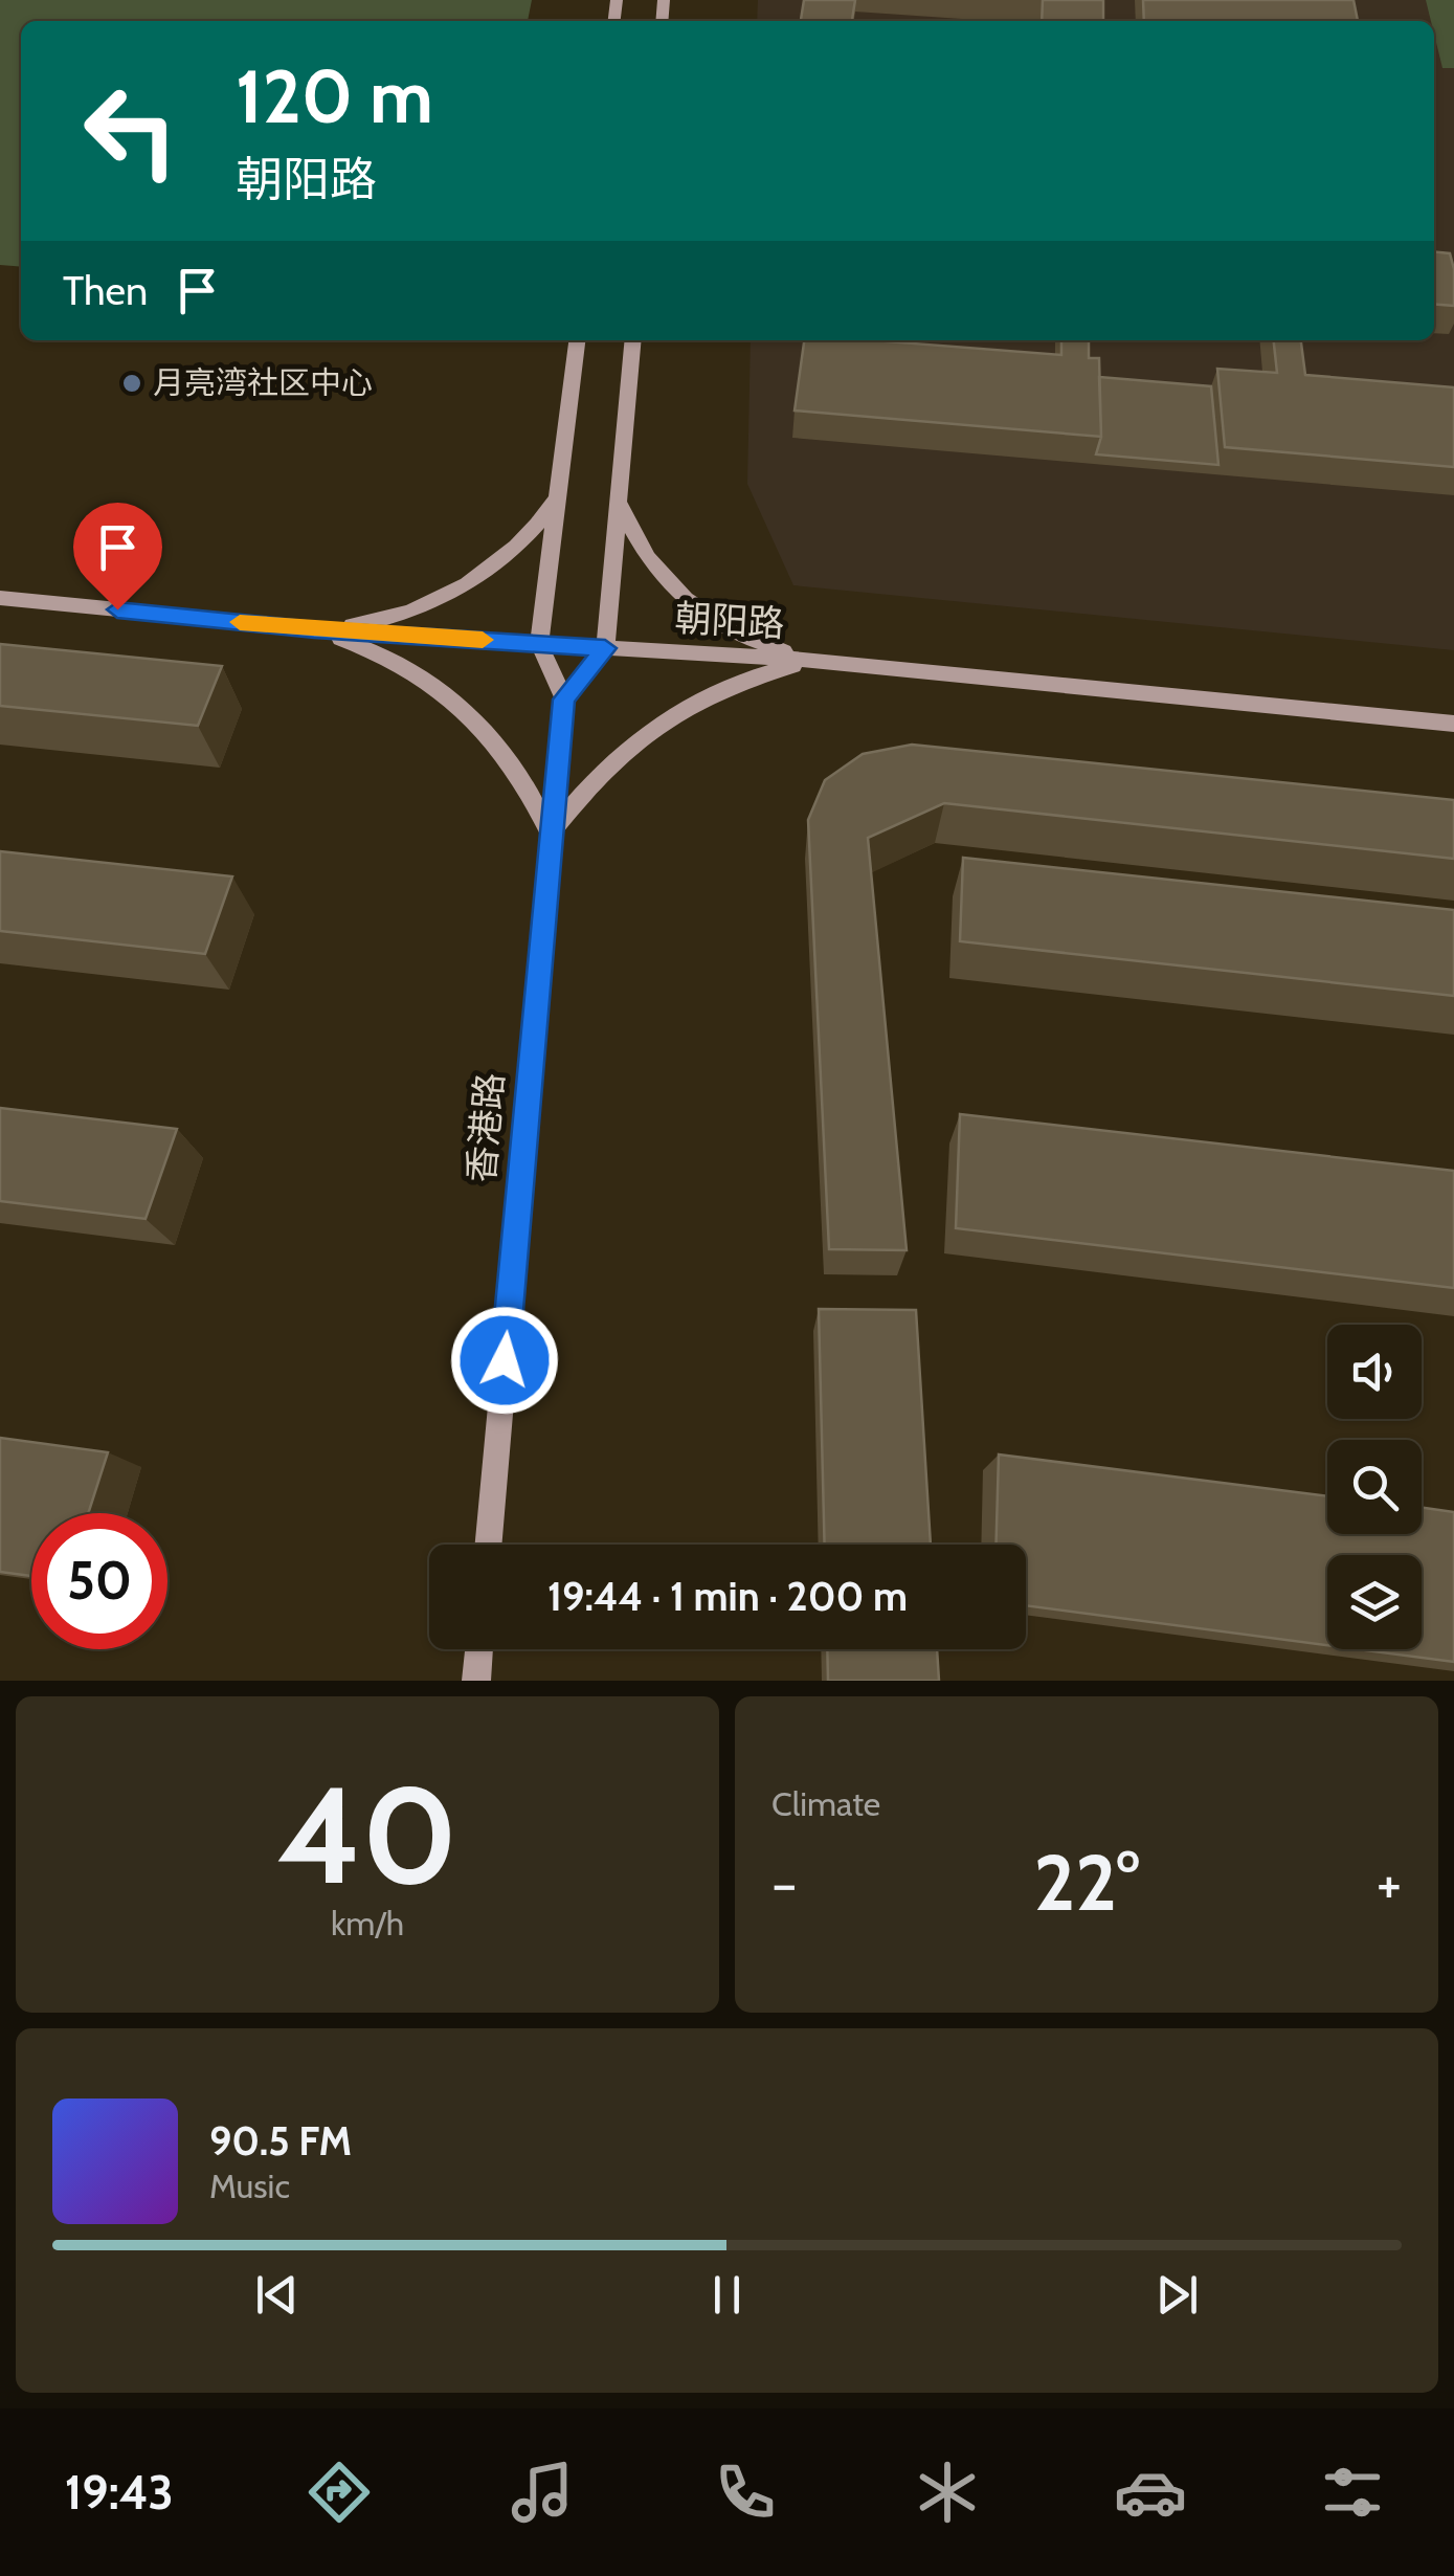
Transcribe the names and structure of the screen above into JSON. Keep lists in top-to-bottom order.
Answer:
{
  "streets": {
    "main road": ["朝阳路", "香港路"]
  },
  "crossings": [
    ["朝阳路", "香港路"]
  ],
  "places": ["月亮湾社区中心"],
  "page": {
    "turn": ["120 m", "朝阳路"],
    "then": "Then",
    "limit": "50",
    "trip": "19:44 · 1 min · 200 m",
    "tile": [
      ["40", "km/h"],
      "Climate"
    ],
    "heat": ["−", "22°", "+"],
    "song": ["90.5 FM", "Music"],
    "tabs": "19:43"
  }
}
